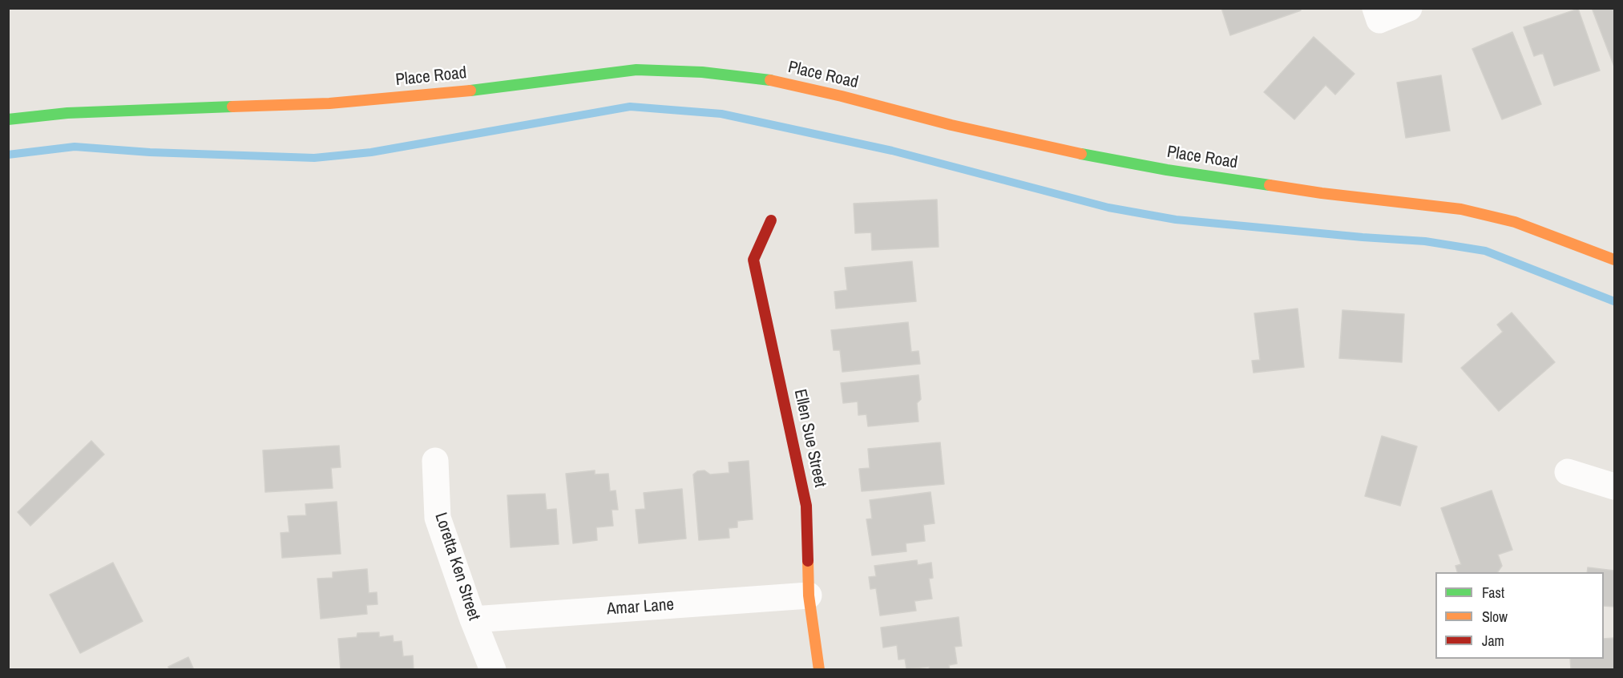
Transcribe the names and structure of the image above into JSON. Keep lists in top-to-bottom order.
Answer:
{
  "streets": {
    "street": [
      "Place Road",
      "Ellen Sue Street",
      "Loretta Ken Street",
      "Amar Lane"
    ]
  },
  "crossings": [
    ["Ellen Sue Street", "Amar Lane"],
    ["Loretta Ken Street", "Amar Lane"]
  ],
  "legend": ["Fast", "Slow", "Jam"]
}
